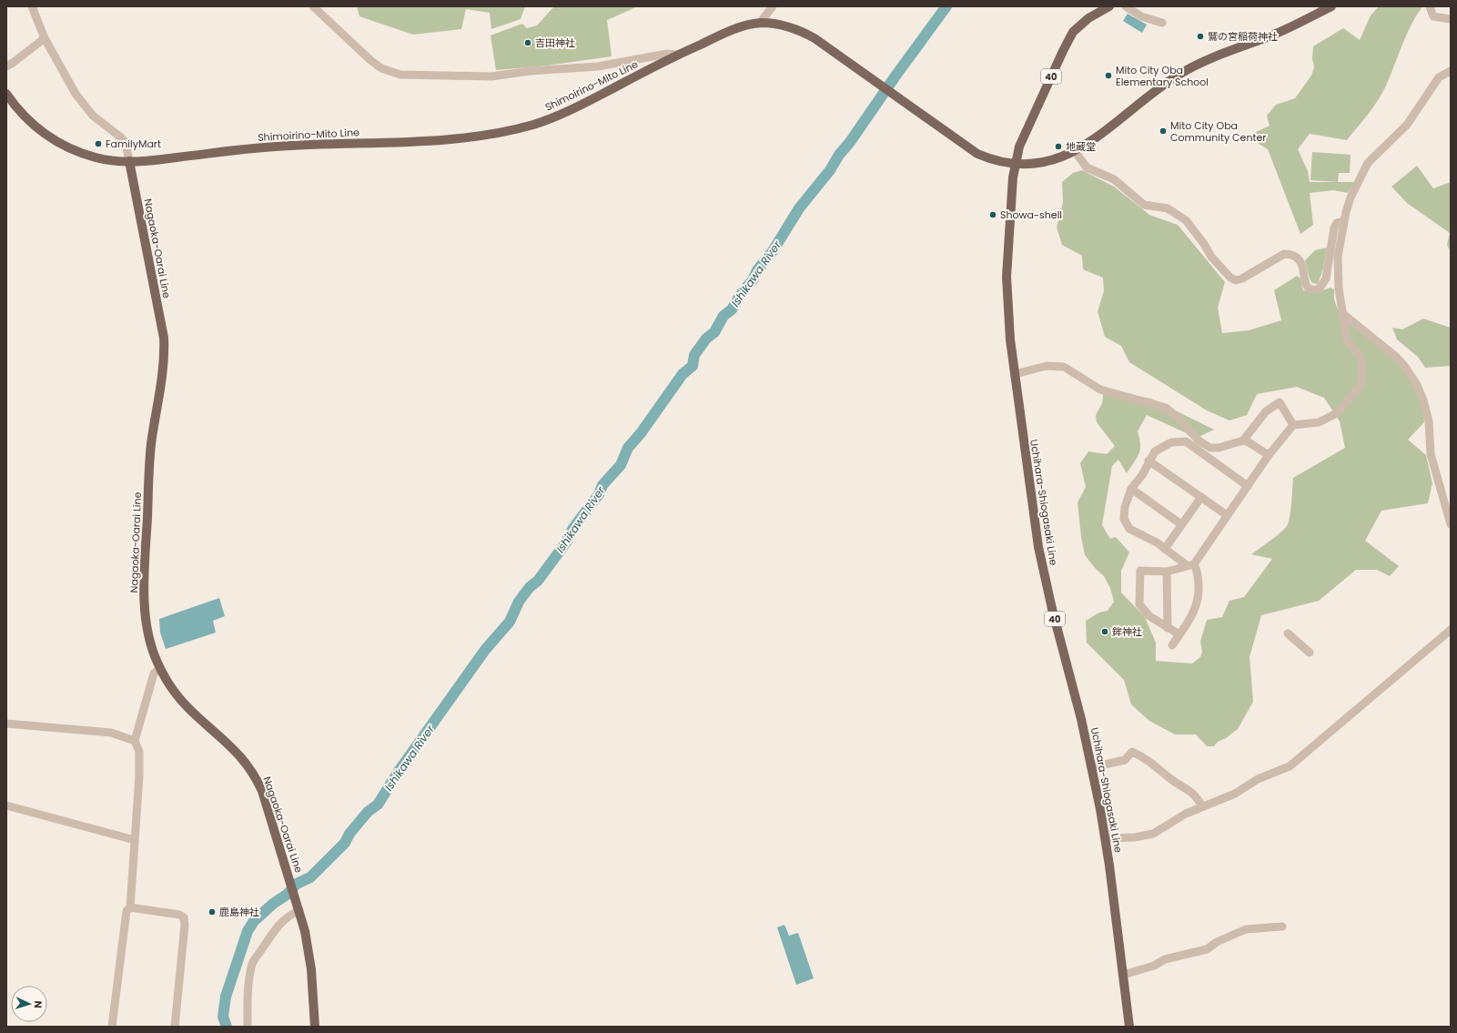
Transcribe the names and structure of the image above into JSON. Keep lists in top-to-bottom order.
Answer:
{
  "streets": {
    "main road": [
      "40",
      "Shimoirino-Mito Line",
      "Nagaoka-Oarai Line",
      "Uchihara-Shiogasaki Line"
    ]
  },
  "crossings": [
    ["Shimoirino-Mito Line", "Nagaoka-Oarai Line"],
    ["Shimoirino-Mito Line", "Uchihara-Shiogasaki Line"]
  ],
  "water": ["Ishikawa River"],
  "places": [
    "鷲の宮稲荷神社",
    "吉田神社",
    "Mito City Oba Elementary School",
    "Mito City Oba Community Center",
    "FamilyMart",
    "地蔵堂",
    "Showa-shell",
    "鉾神社",
    "鹿島神社"
  ],
  "north": "right"
}
